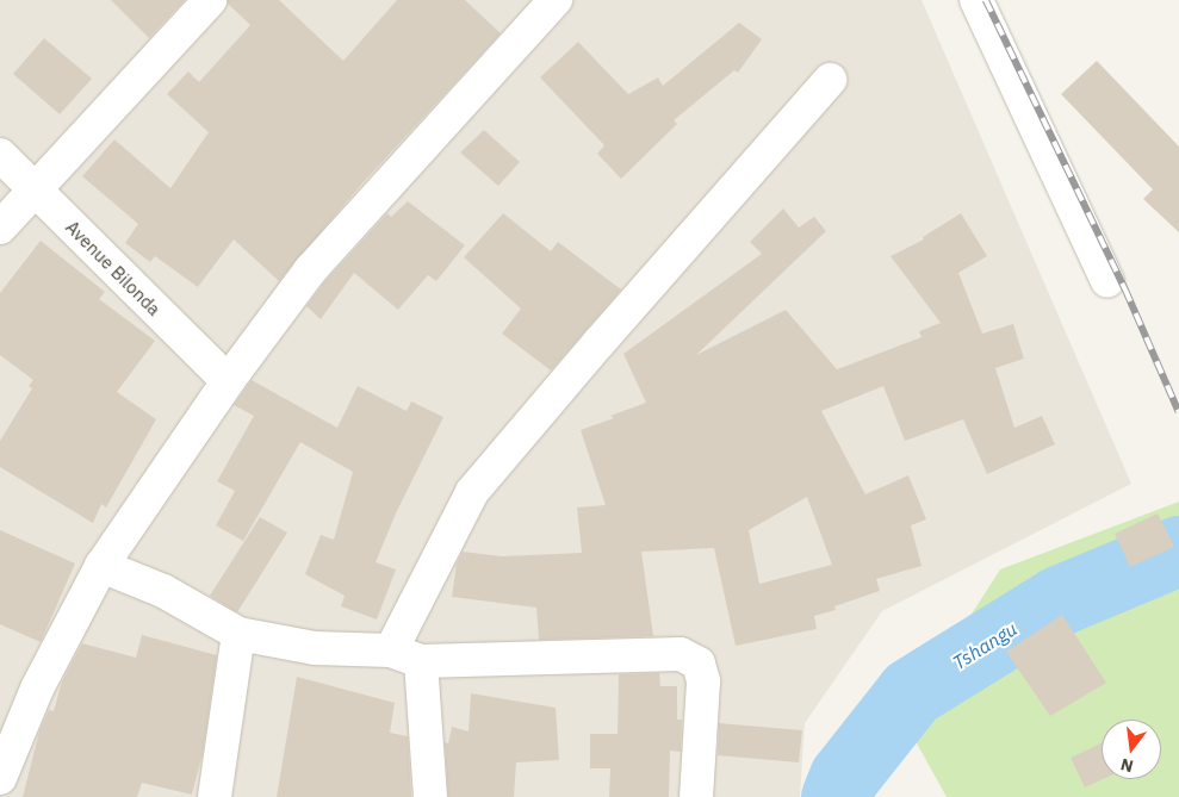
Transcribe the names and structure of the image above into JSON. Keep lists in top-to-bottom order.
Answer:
{
  "streets": {
    "street": ["Avenue Bilonda"]
  },
  "water": ["Tshangu"],
  "north": "bottom"
}
